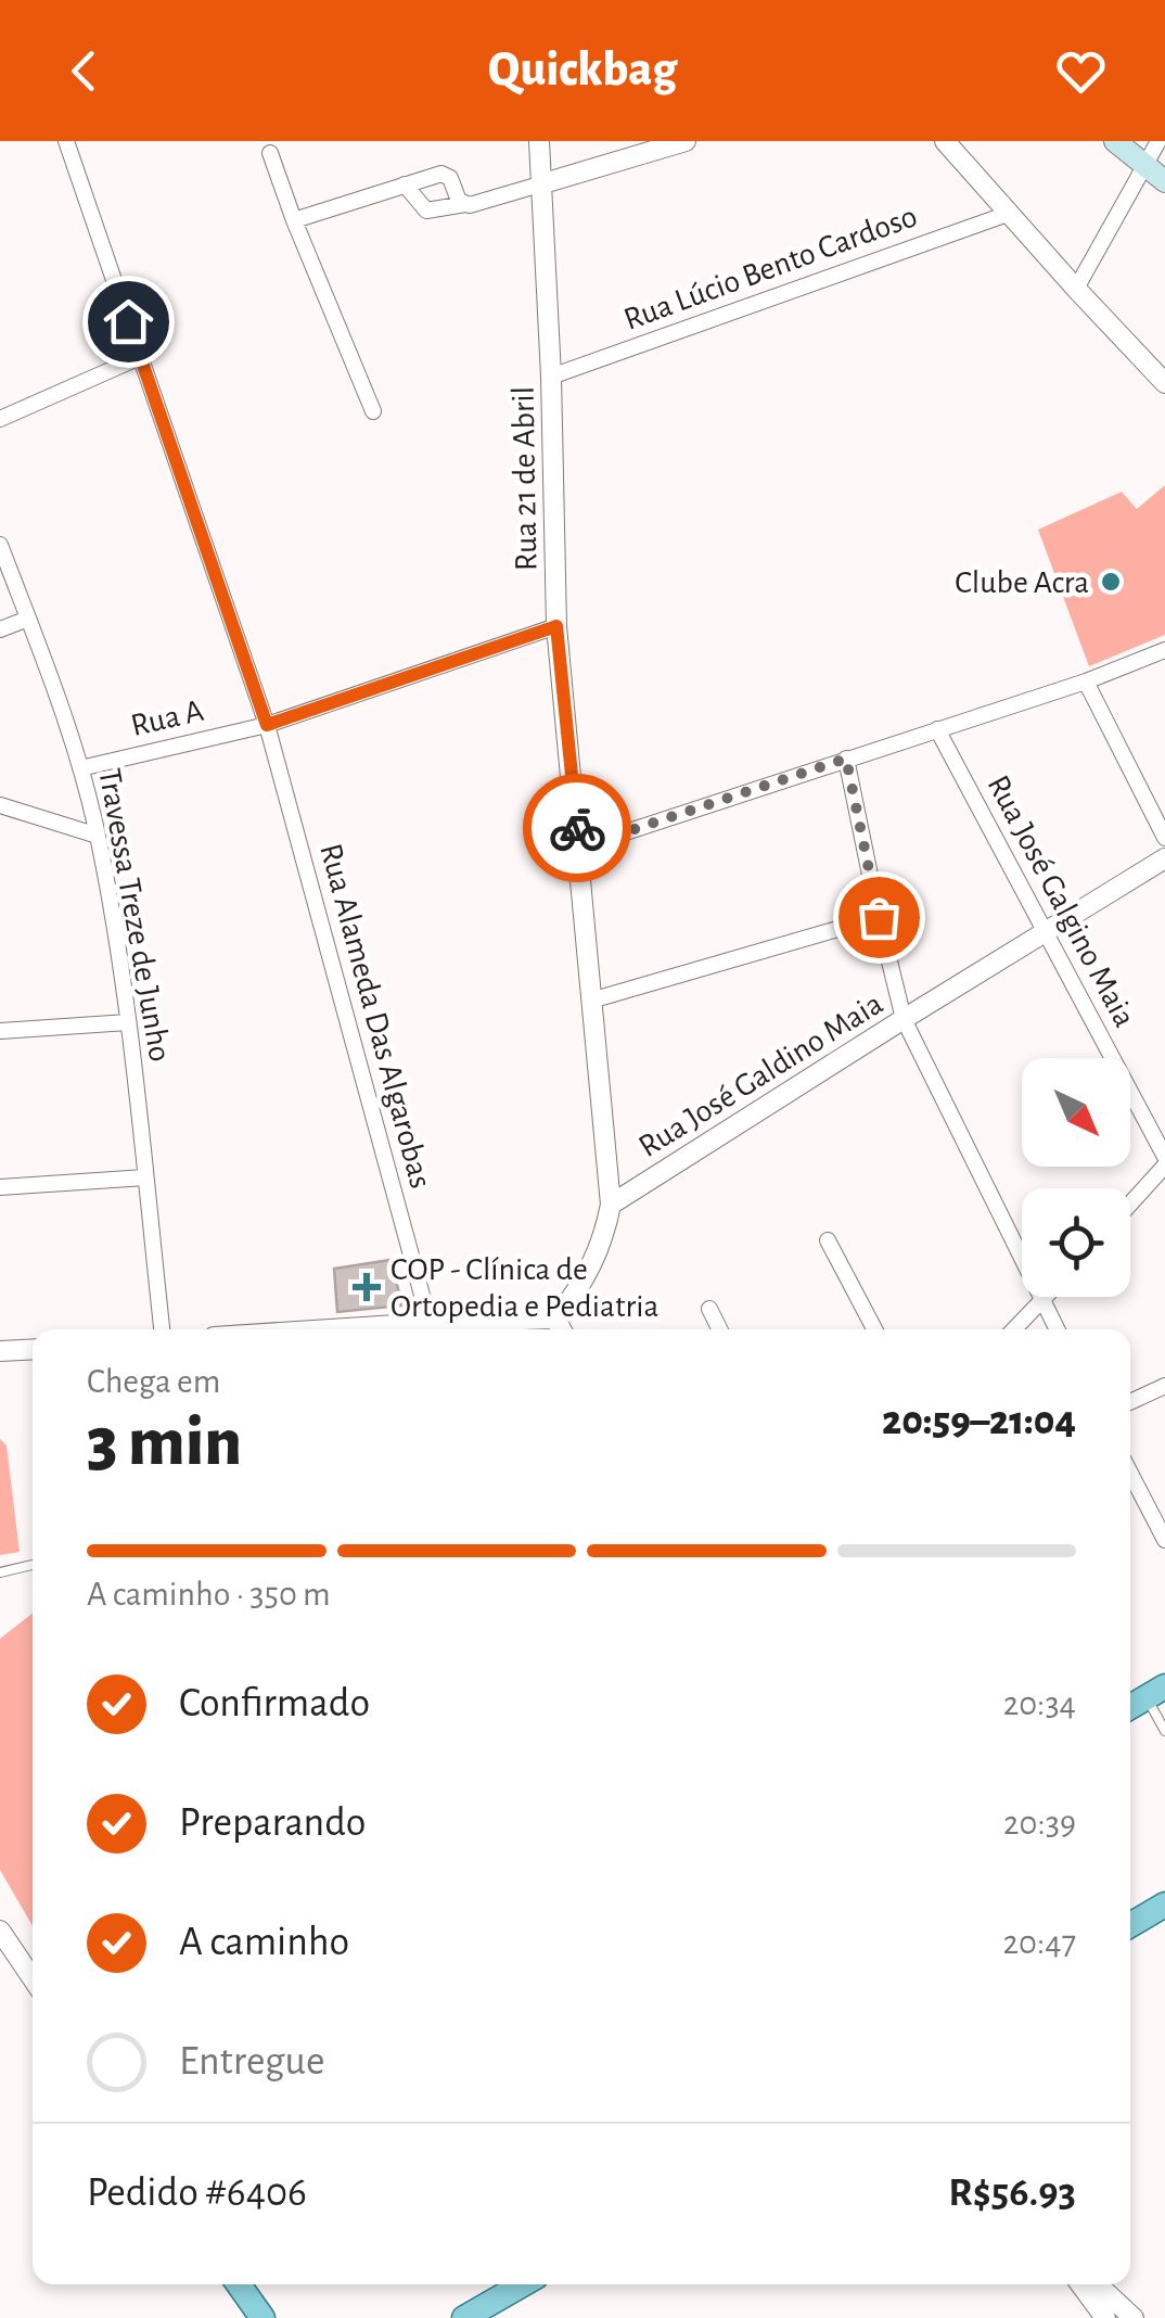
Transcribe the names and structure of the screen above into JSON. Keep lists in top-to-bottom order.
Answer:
{
  "streets": {
    "street": [
      "Rua Lúcio Bento Cardoso",
      "Rua 21 de Abril",
      "Rua A",
      "Rua José Galgino Maia",
      "Travessa Treze de Junho",
      "Rua Alameda Das Algarobas",
      "Rua José Galdino Maia"
    ]
  },
  "crossings": [
    ["Rua Lúcio Bento Cardoso", "Rua 21 de Abril"],
    ["Rua 21 de Abril", "Rua A"],
    ["Rua 21 de Abril", "Rua José Galdino Maia"],
    ["Rua A", "Travessa Treze de Junho"],
    ["Rua A", "Rua Alameda Das Algarobas"],
    ["Rua José Galgino Maia", "Rua José Galdino Maia"]
  ],
  "places": {
    "other": ["Clube Acra"],
    "health": ["COP - Clínica de Ortopedia e Pediatria"]
  },
  "north": "bottom right",
  "page": {
    "header": "Quickbag",
    "heading": ["3 min", "Chega em", "20:59–21:04"],
    "panel": ["Pedido #6406", "R$56.93"],
    "bar": "A caminho · 350 m",
    "list": [
      ["Confirmado", "20:34"],
      ["Preparando", "20:39"],
      ["A caminho", "20:47"],
      "Entregue"
    ]
  }
}
